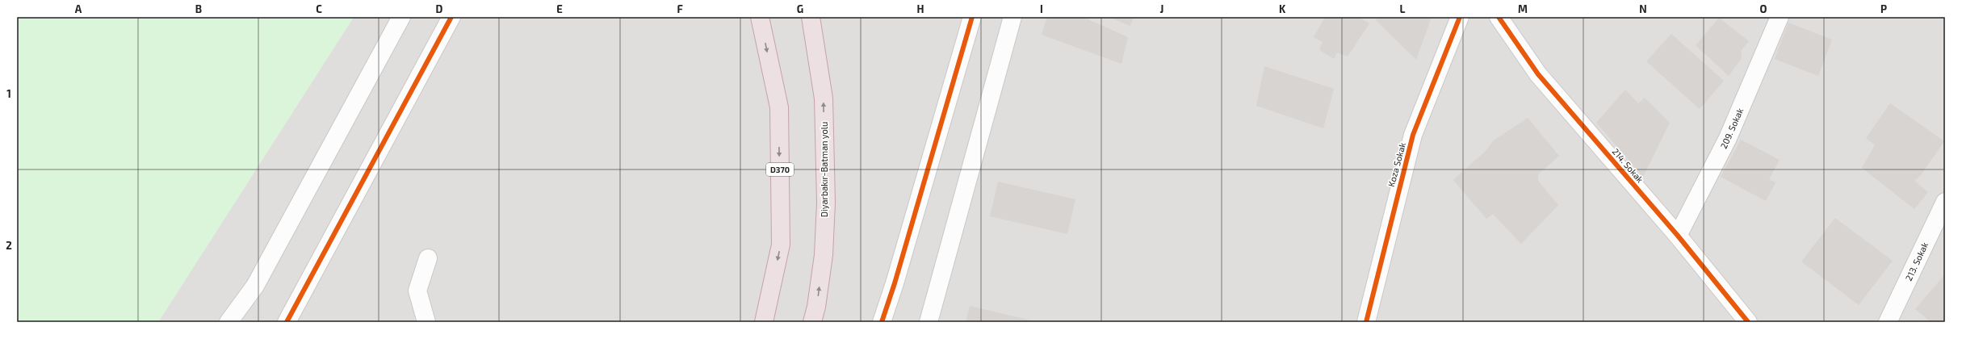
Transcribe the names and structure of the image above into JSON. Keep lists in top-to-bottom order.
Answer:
{
  "streets": {
    "highway": ["D370", "Diyarbakır-Batman yolu"],
    "street": [
      "209. Sokak",
      "Koza Sokak",
      "214. Sokak",
      "213. Sokak"
    ]
  },
  "crossings": [
    ["209. Sokak", "214. Sokak"]
  ],
  "grid": {
    "columns": [
      "A",
      "B",
      "C",
      "D",
      "E",
      "F",
      "G",
      "H",
      "I",
      "J",
      "K",
      "L",
      "M",
      "N",
      "O",
      "P"
    ],
    "rows": ["1", "2"]
  }
}
